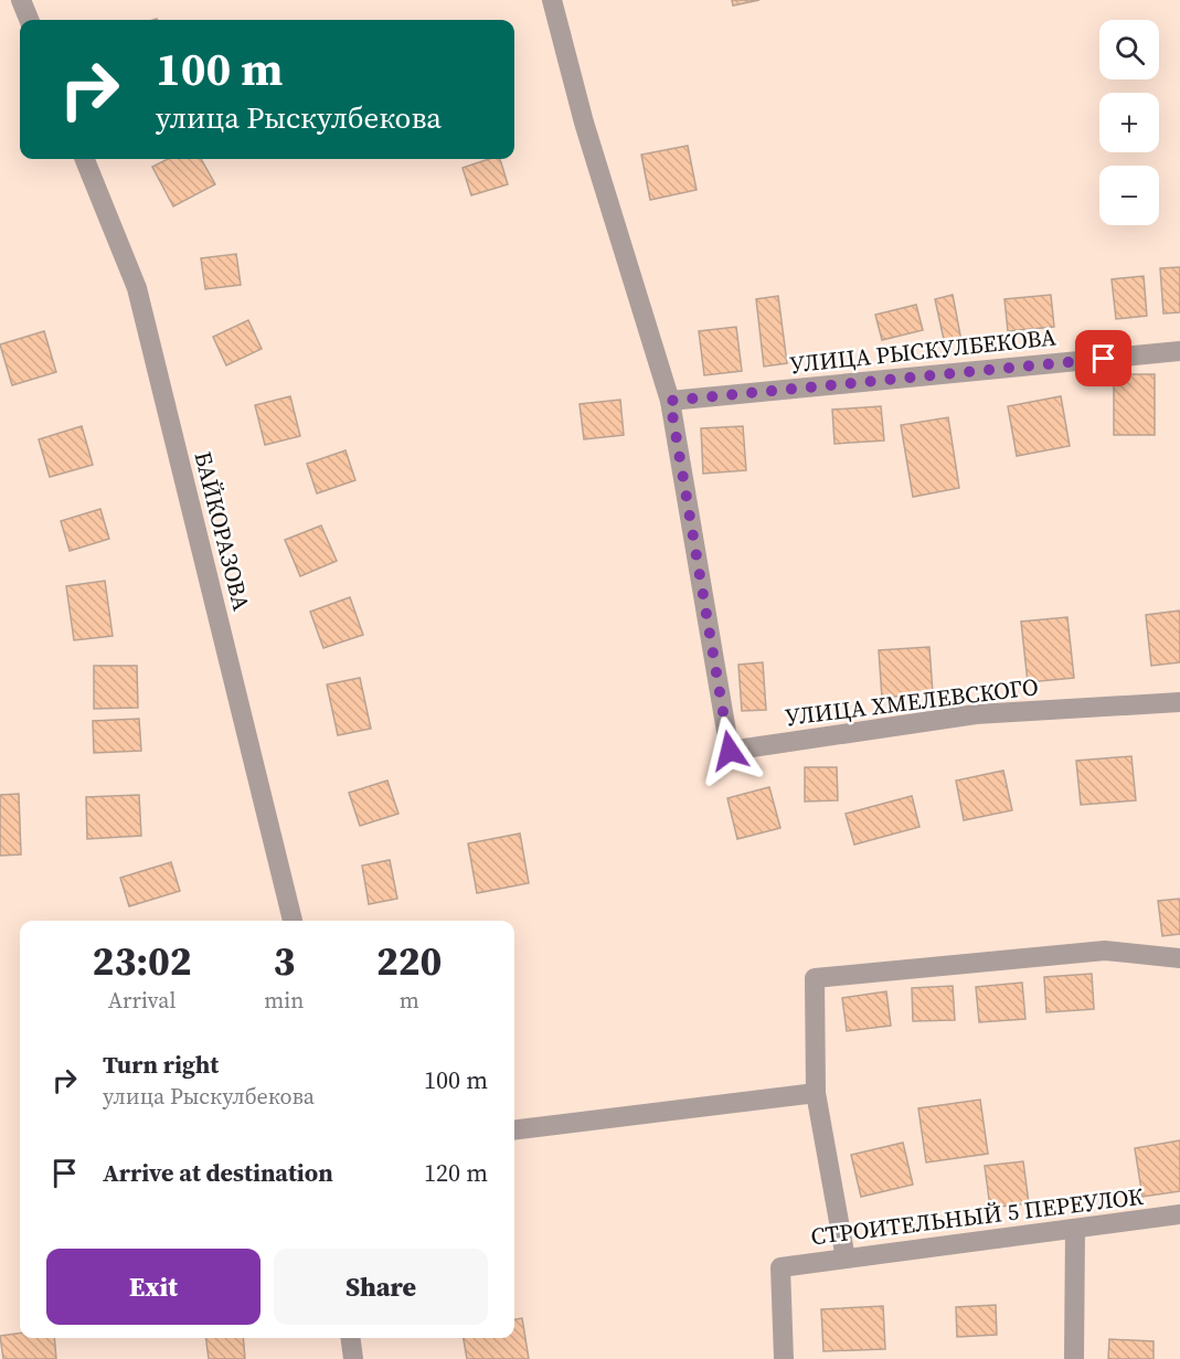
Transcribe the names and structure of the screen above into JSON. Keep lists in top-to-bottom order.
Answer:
{
  "streets": {
    "street": [
      "УЛИЦА РЫСКУЛБЕКОВА",
      "БАЙКОРАЗОВА",
      "УЛИЦА ХМЕЛЕВСКОГО",
      "СТРОИТЕЛЬНЫЙ 5 ПЕРЕУЛОК"
    ]
  },
  "crossings": [
    ["УЛИЦА РЫСКУЛБЕКОВА", "УЛИЦА ХМЕЛЕВСКОГО"]
  ],
  "page": {
    "map_buttons": ["+", "−"],
    "turn": ["100 m", "улица Рыскулбекова"],
    "eta": [
      "23:02",
      "Arrival",
      "3",
      "min",
      "220",
      "m"
    ],
    "list": [
      {
        "name": "Turn right",
        "note": "улица Рыскулбекова",
        "value": "100 m"
      },
      {
        "name": "Arrive at destination",
        "value": "120 m"
      }
    ],
    "buttons": ["Exit", "Share"]
  }
}
